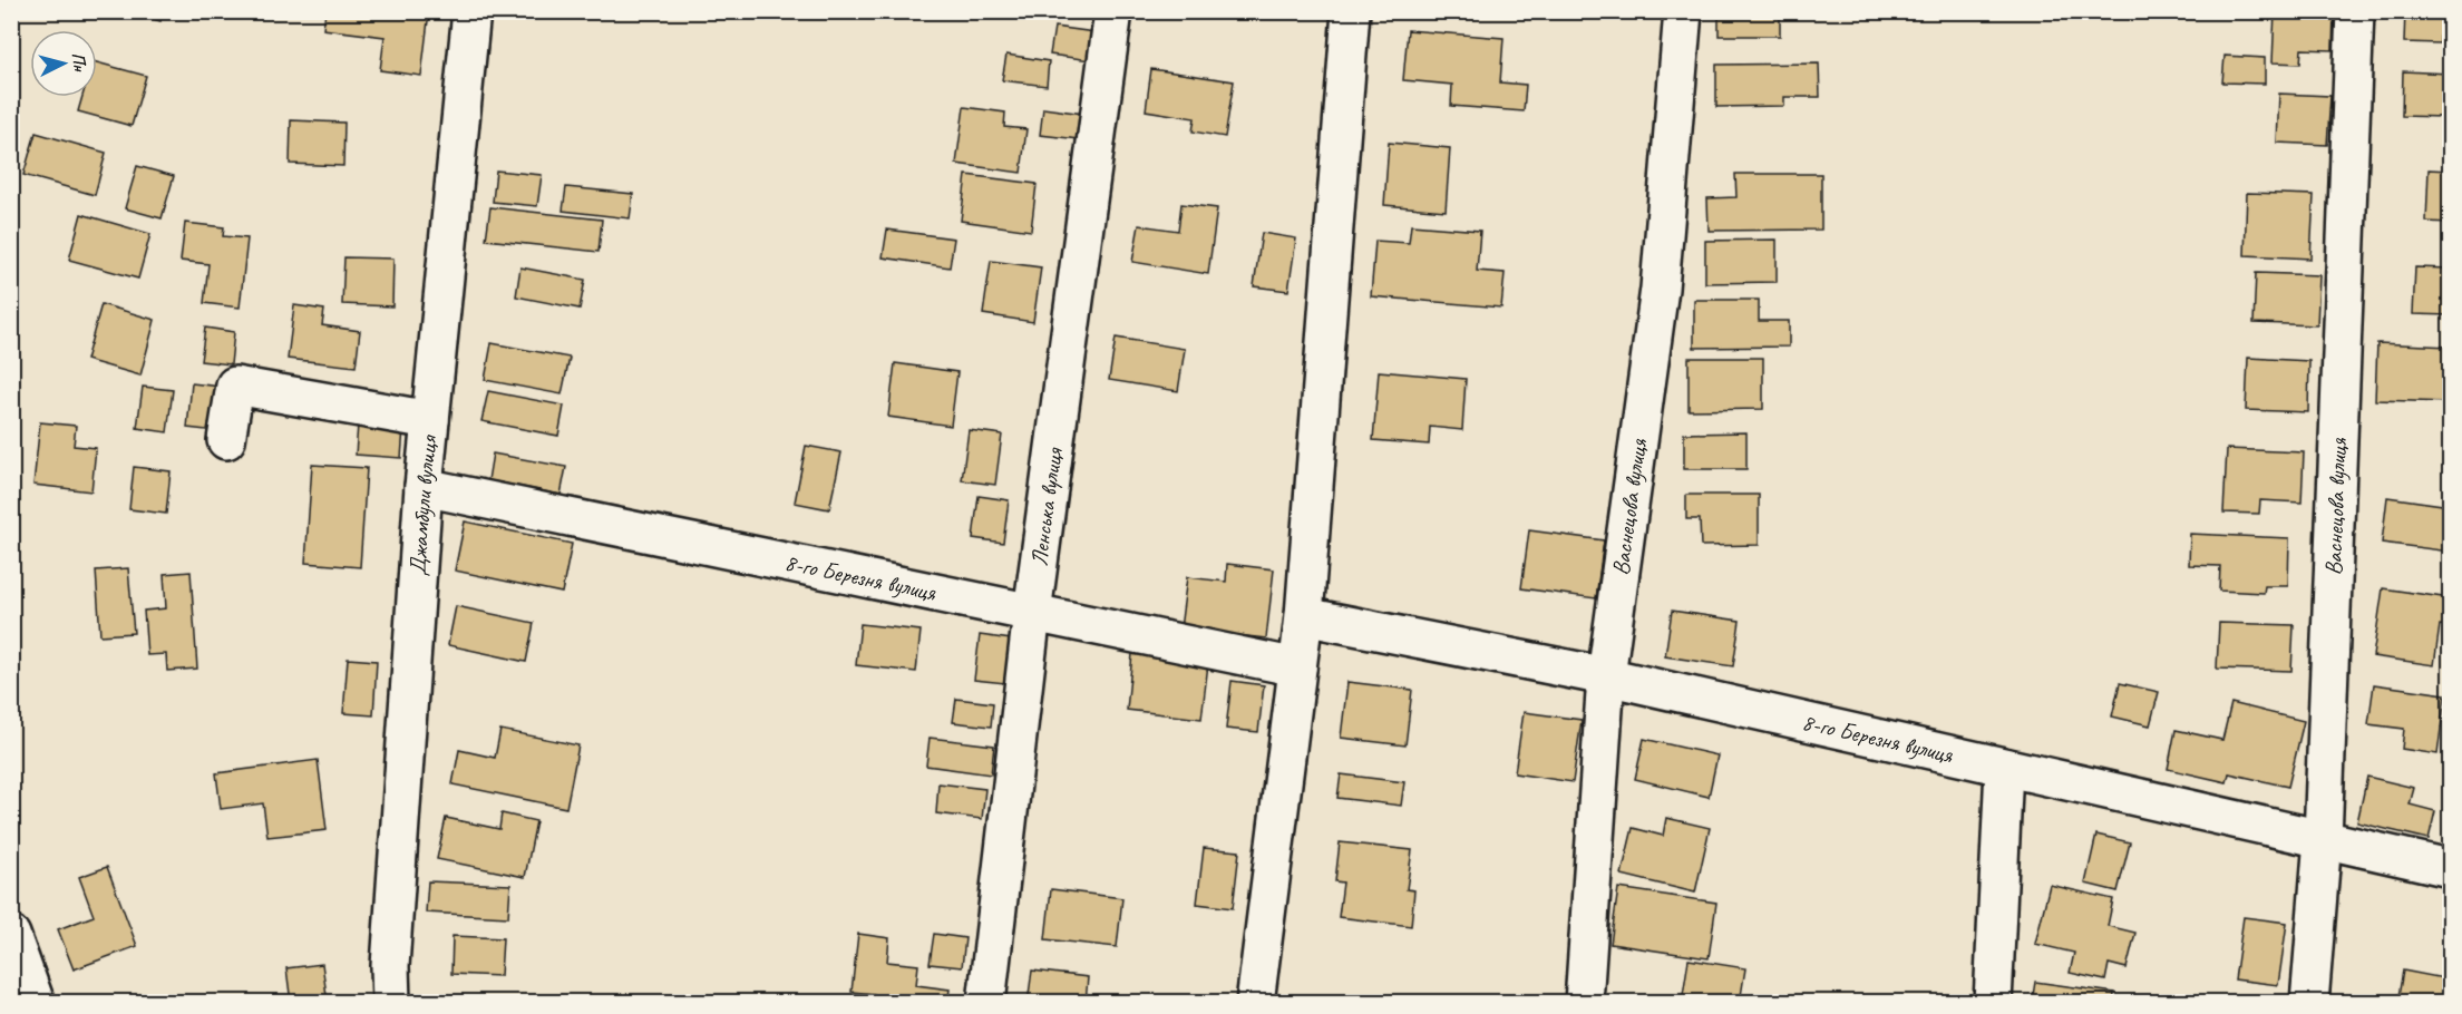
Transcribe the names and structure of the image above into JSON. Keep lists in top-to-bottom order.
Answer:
{
  "streets": {
    "street": [
      "Джамбули вулиця",
      "Ленська вулиця",
      "Васнецова вулиця",
      "8-го Березня вулиця"
    ]
  },
  "crossings": [
    ["Джамбули вулиця", "8-го Березня вулиця"],
    ["Ленська вулиця", "8-го Березня вулиця"],
    ["Васнецова вулиця", "8-го Березня вулиця"]
  ],
  "north": "right"
}
